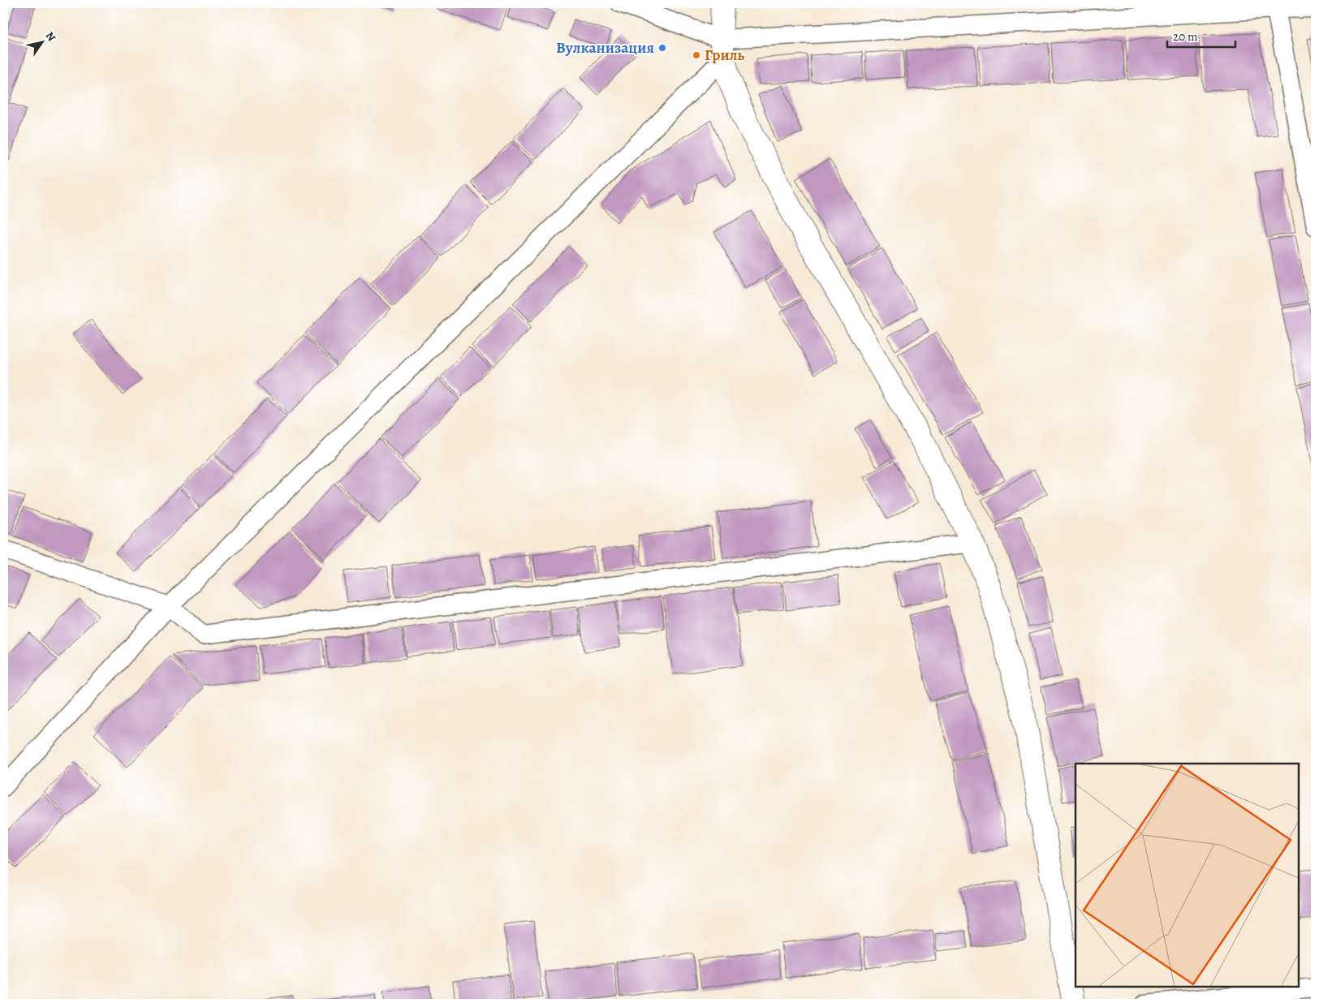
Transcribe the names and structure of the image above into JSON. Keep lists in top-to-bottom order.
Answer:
{
  "places": ["Вулканизация", "Гриль"],
  "scale_bar": "20 m",
  "north": "top right"
}
